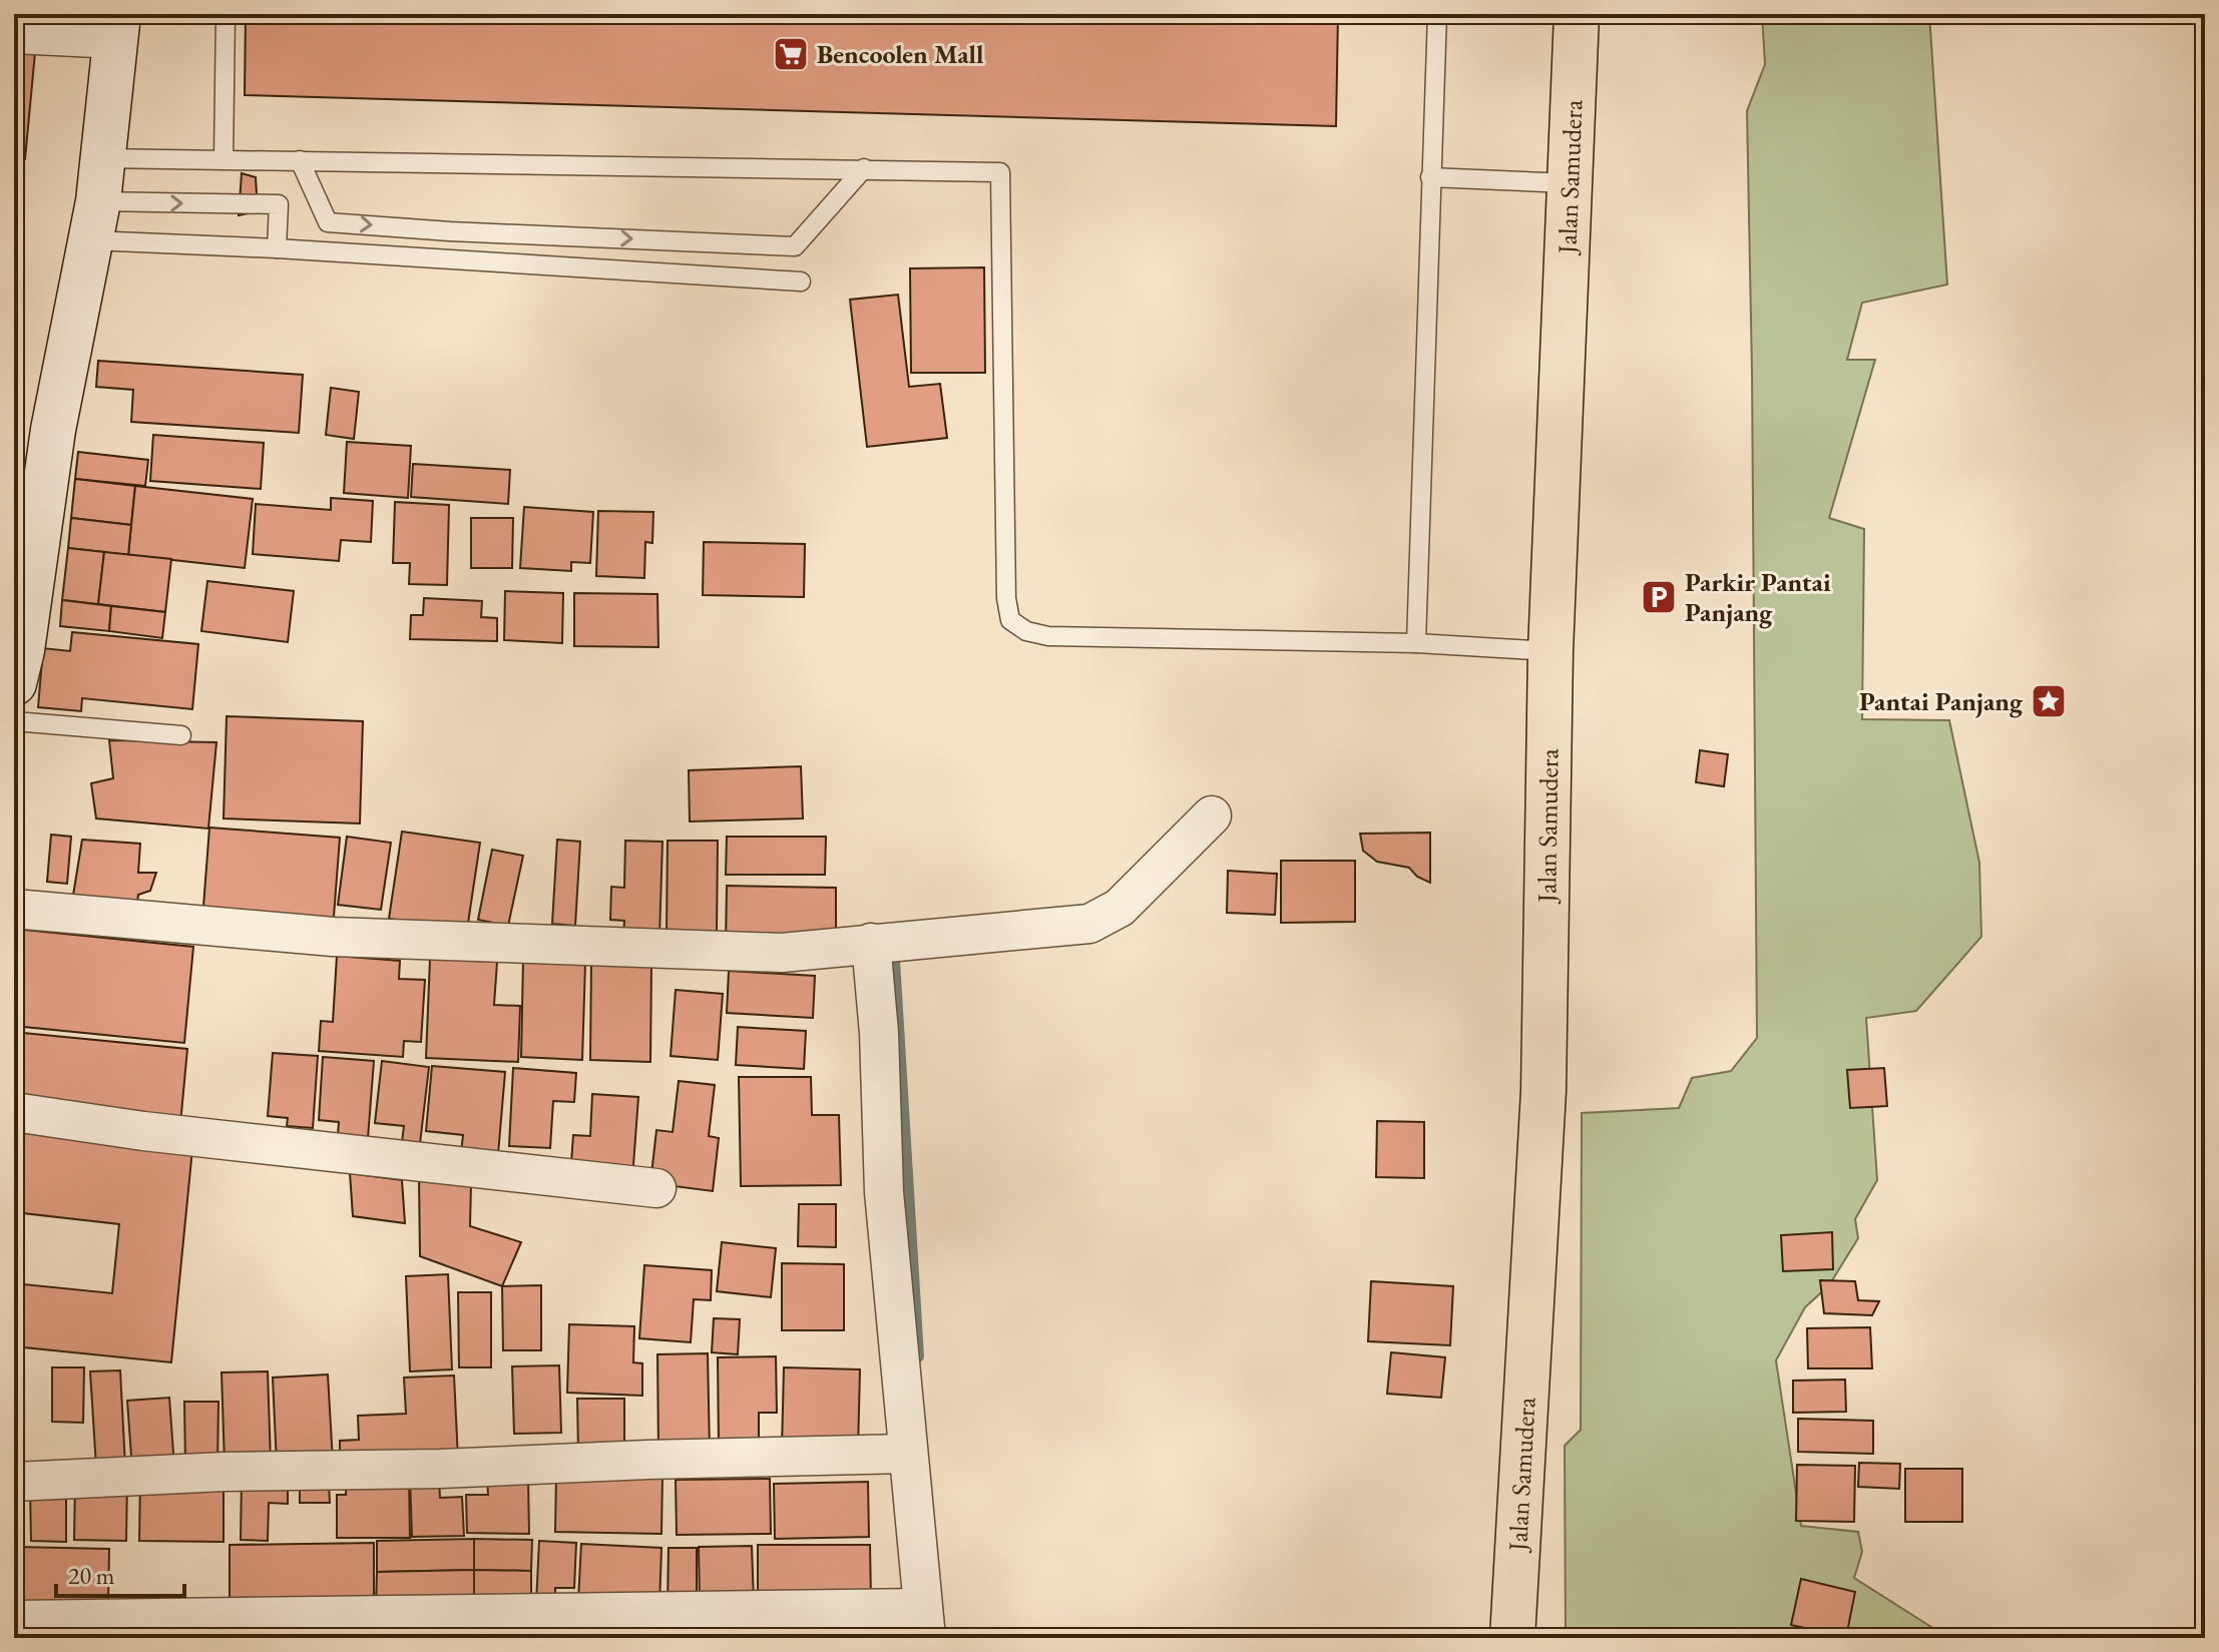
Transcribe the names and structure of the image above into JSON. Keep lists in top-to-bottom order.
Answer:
{
  "streets": {
    "main road": ["Jalan Samudera"]
  },
  "places": {
    "supermarket": ["Bencoolen Mall"],
    "parking": ["Parkir Pantai Panjang"],
    "place": ["Pantai Panjang"]
  },
  "scale_bar": "20 m"
}
